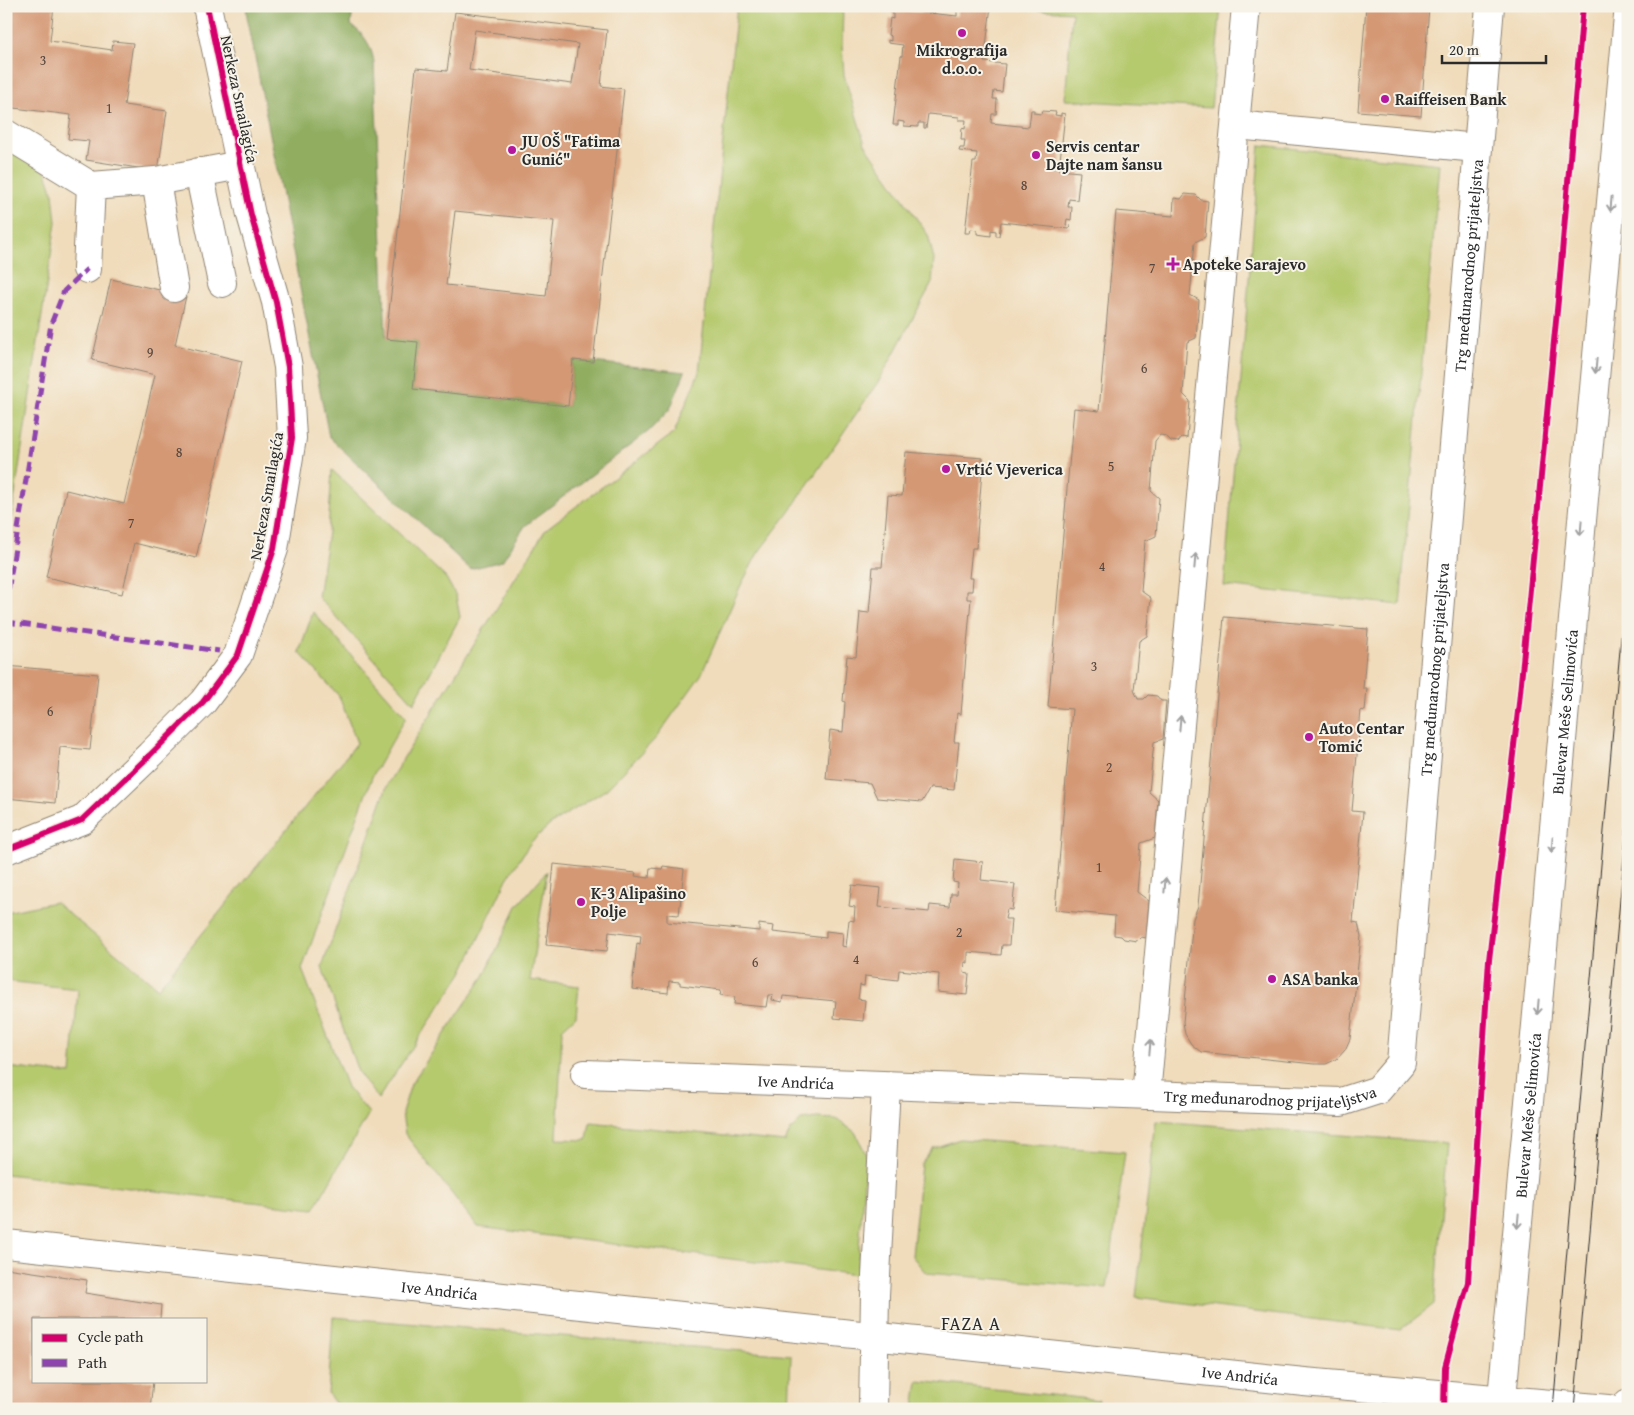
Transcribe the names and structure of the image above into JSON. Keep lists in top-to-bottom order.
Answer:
{
  "streets": {
    "main road": [
      "Nerkeza Smailagića",
      "Trg međunarodnog prijateljstva",
      "Bulevar Meše Selimovića",
      "Ive Andrića"
    ]
  },
  "crossings": [
    ["Trg međunarodnog prijateljstva", "Ive Andrića"],
    ["Bulevar Meše Selimovića", "Ive Andrića"]
  ],
  "one_way": ["Trg međunarodnog prijateljstva", "Bulevar Meše Selimovića"],
  "districts": ["FAZA A"],
  "places": {
    "other": [
      "Mikrografija d.o.o.",
      "Raiffeisen Bank",
      "JU OŠ \"Fatima Gunić\"",
      "Servis centar Dajte nam šansu",
      "Vrtić Vjeverica",
      "Auto Centar Tomić",
      "K-3 Alipašino Polje",
      "ASA banka"
    ],
    "health": ["Apoteke Sarajevo"]
  },
  "house_numbers": [
    "3",
    "1",
    "8",
    "7",
    "9",
    "6",
    "8",
    "5",
    "7",
    "4",
    "3",
    "6",
    "2",
    "1",
    "2",
    "4",
    "6"
  ],
  "legend": ["Cycle path", "Path"],
  "scale_bar": "20 m"
}
